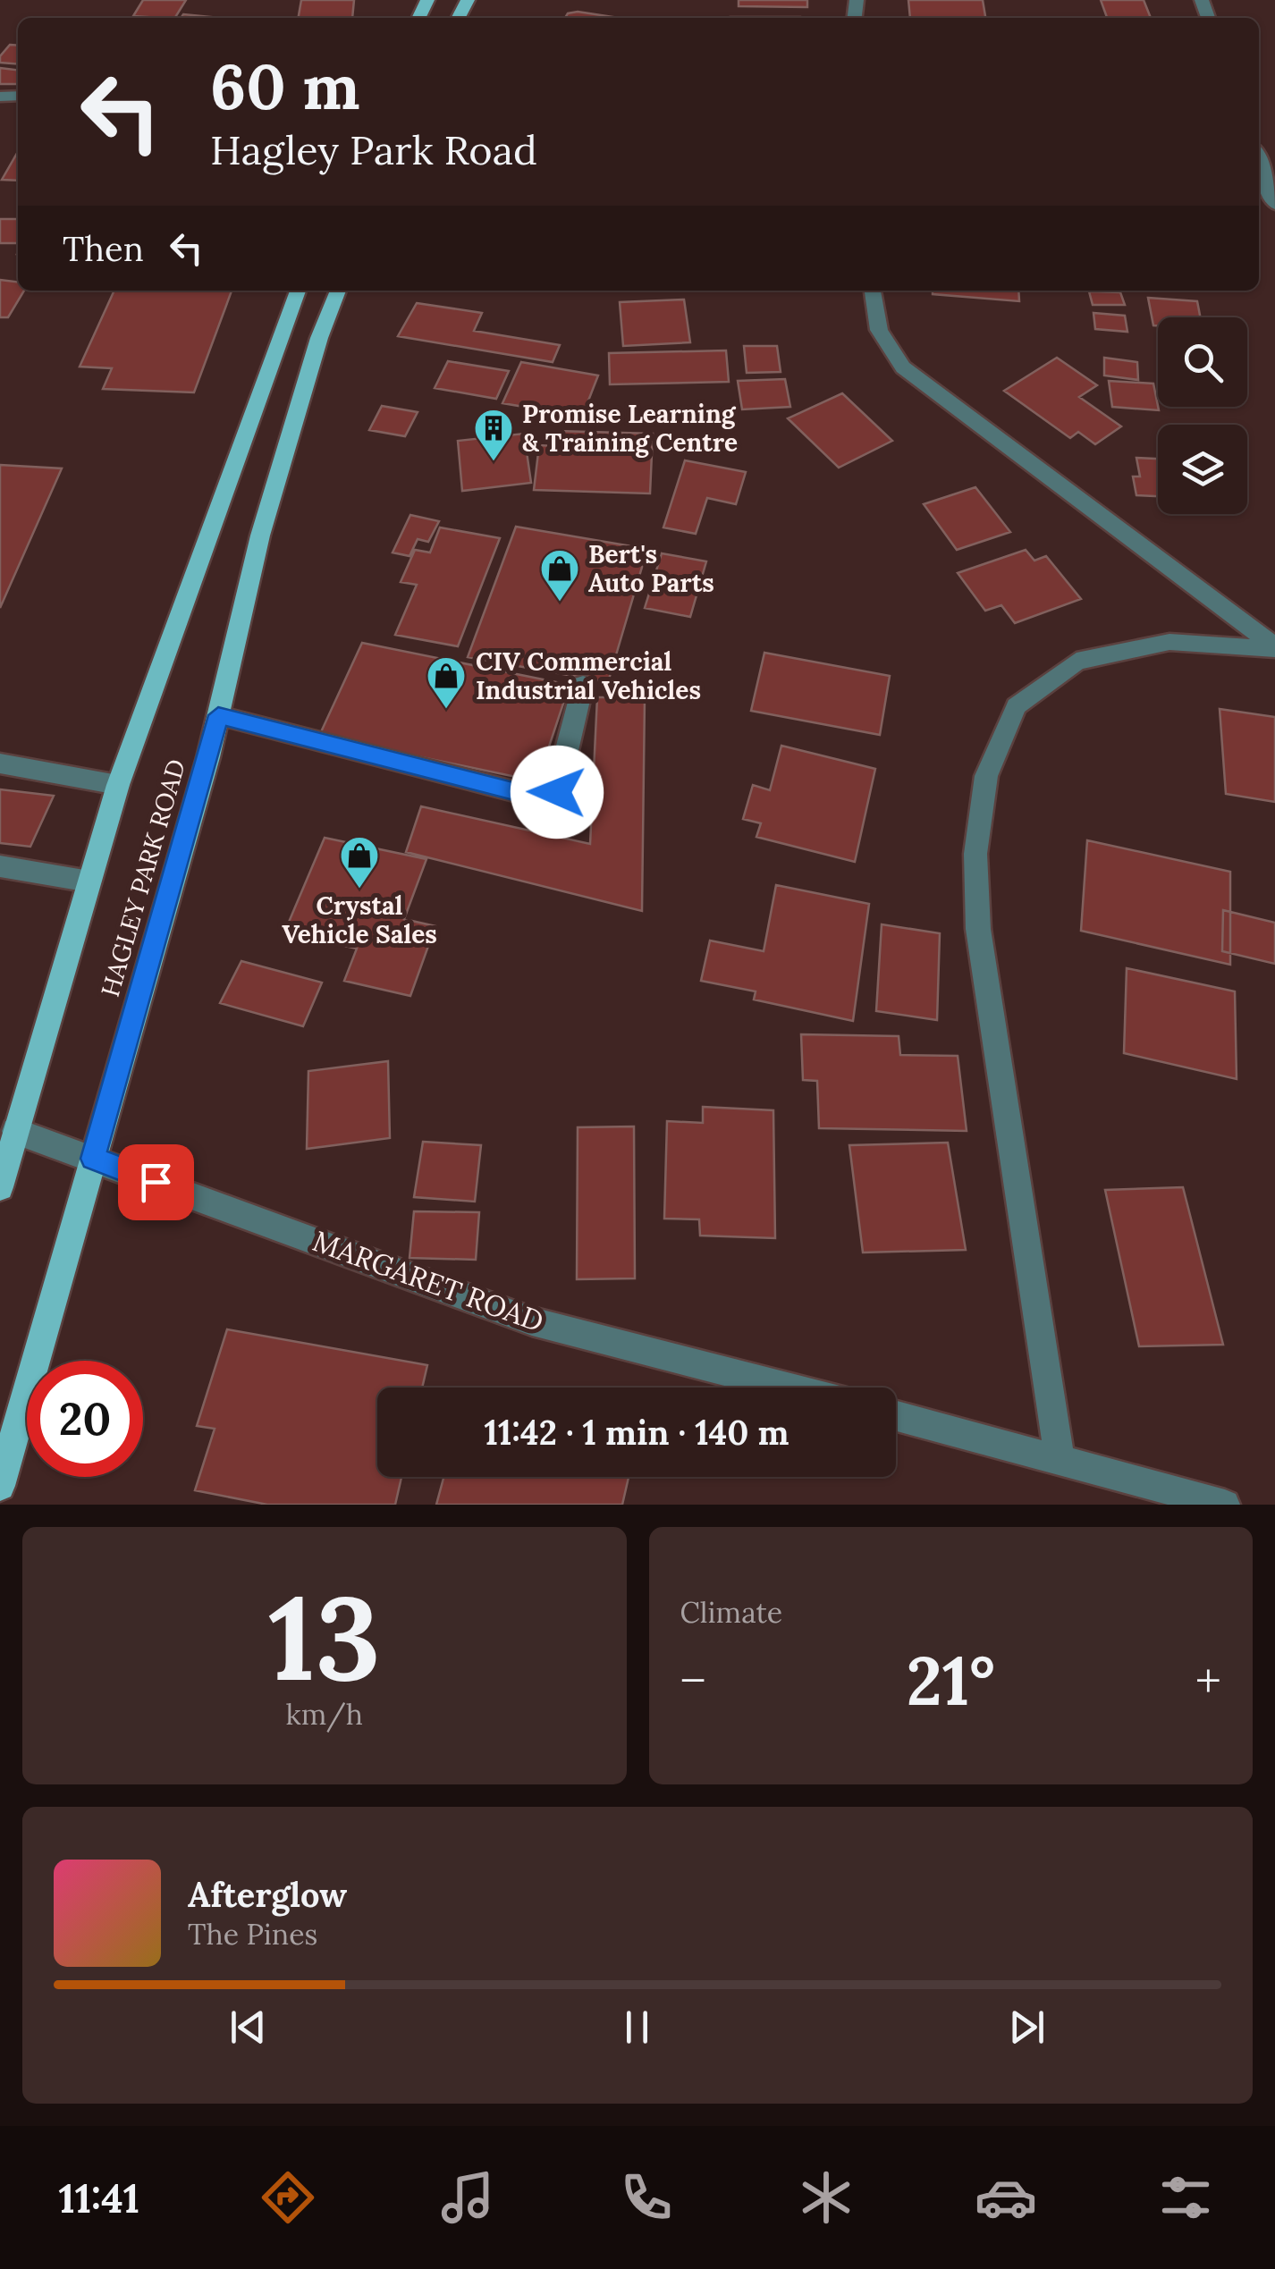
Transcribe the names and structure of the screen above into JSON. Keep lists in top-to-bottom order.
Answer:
{
  "streets": {
    "main road": ["HAGLEY PARK ROAD"],
    "street": ["MARGARET ROAD"]
  },
  "crossings": [
    ["HAGLEY PARK ROAD", "MARGARET ROAD"]
  ],
  "places": {
    "building": ["Promise Learning & Training Centre"],
    "shop": ["Bert's Auto Parts", "CIV Commercial Industrial Vehicles", "Crystal Vehicle Sales"]
  },
  "page": {
    "turn": ["60 m", "Hagley Park Road"],
    "then": "Then",
    "limit": "20",
    "trip": "11:42 · 1 min · 140 m",
    "tile": [
      ["13", "km/h"],
      "Climate"
    ],
    "heat": ["−", "21°", "+"],
    "song": ["Afterglow", "The Pines"],
    "tabs": "11:41"
  }
}
